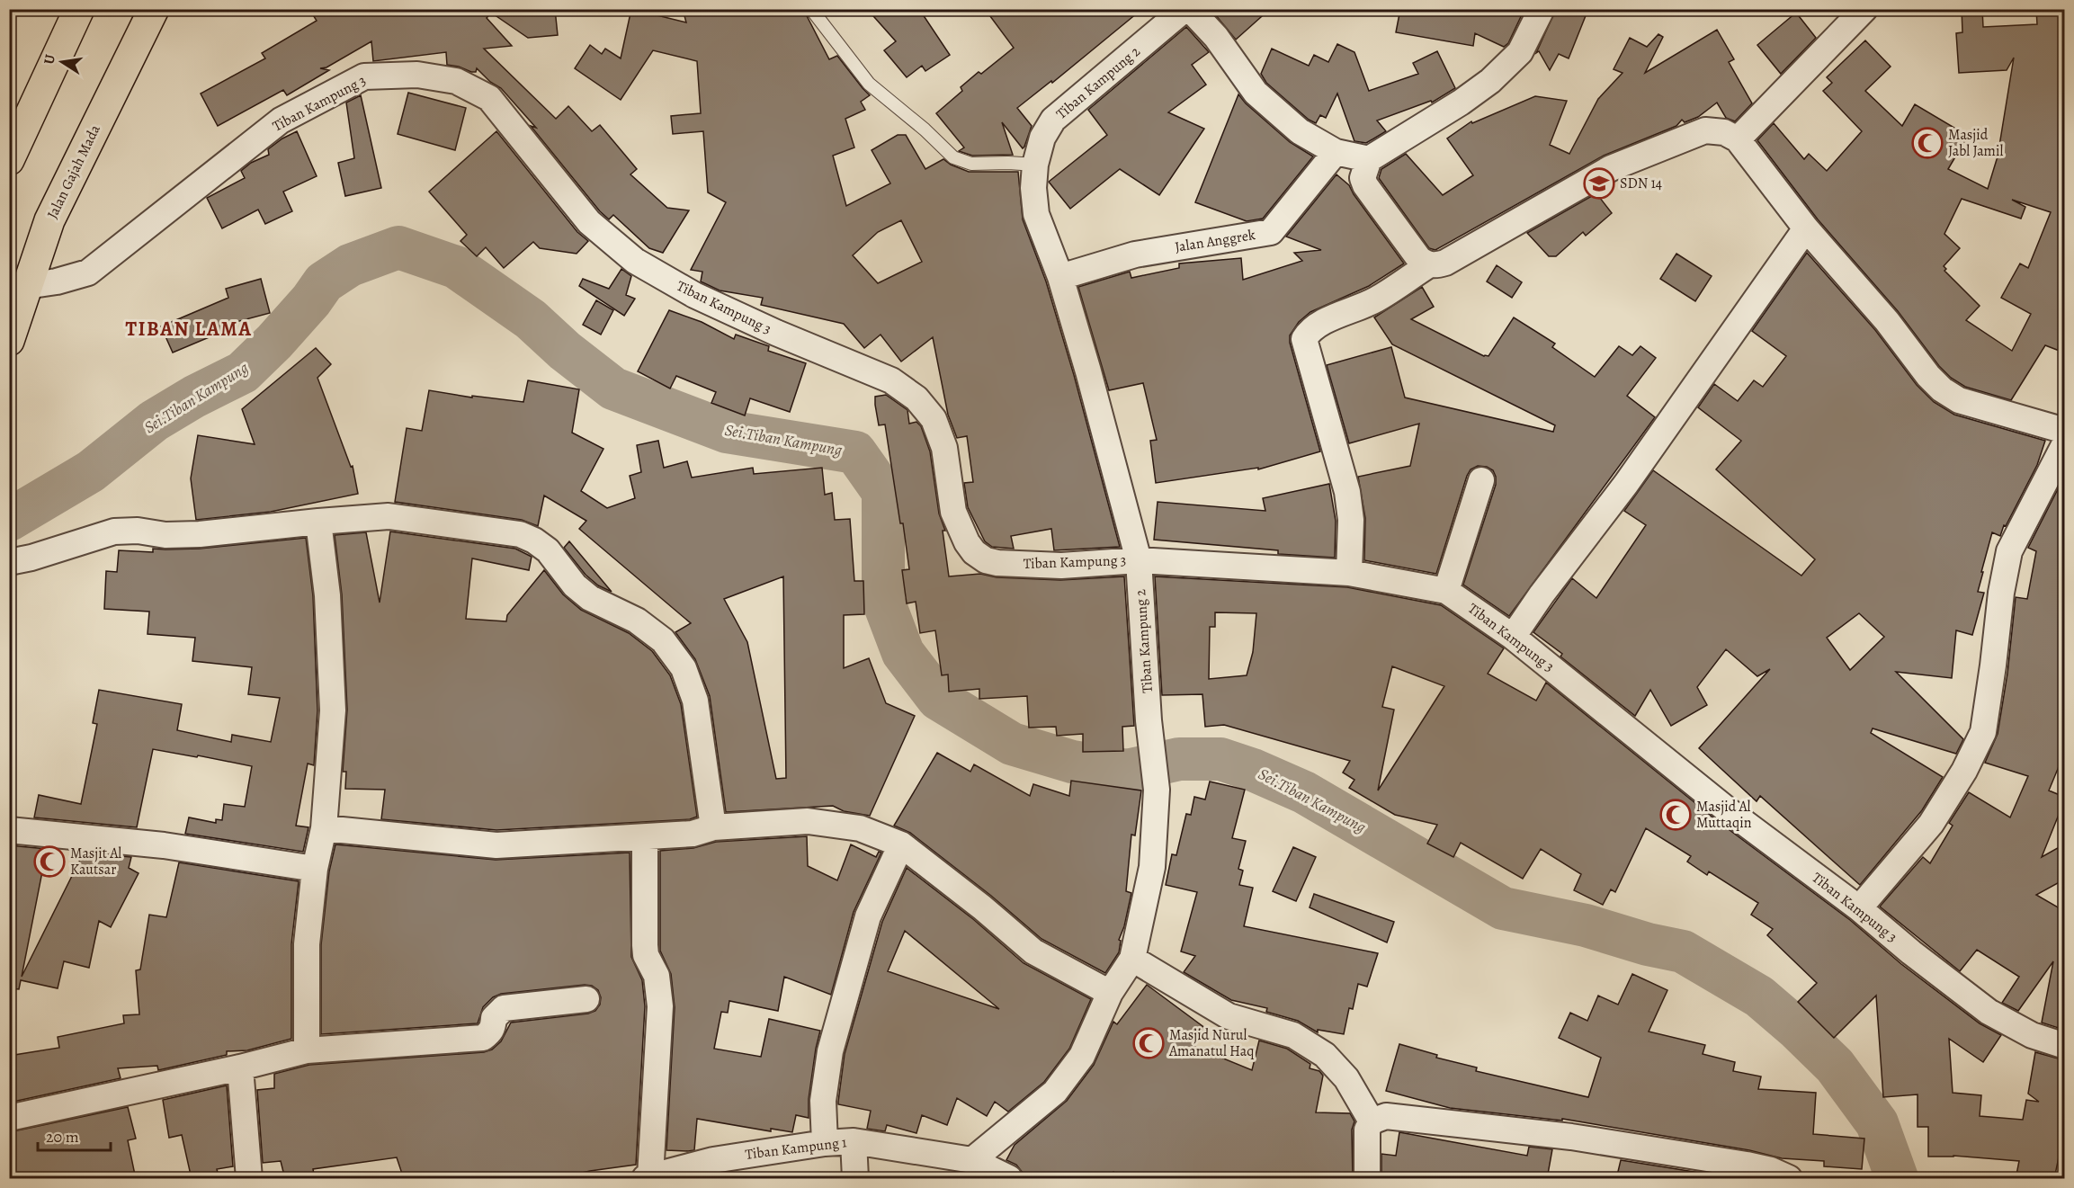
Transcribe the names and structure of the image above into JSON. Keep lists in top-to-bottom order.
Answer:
{
  "streets": {
    "highway": ["Jalan Gajah Mada"],
    "street": [
      "Tiban Kampung 2",
      "Tiban Kampung 3",
      "Jalan Anggrek",
      "Tiban Kampung 1"
    ]
  },
  "crossings": [
    ["Tiban Kampung 2", "Tiban Kampung 3"],
    ["Tiban Kampung 2", "Jalan Anggrek"],
    ["Tiban Kampung 2", "Tiban Kampung 1"],
    ["Tiban Kampung 3", "Jalan Gajah Mada"]
  ],
  "districts": ["TIBAN LAMA"],
  "water": ["Sei.Tiban Kampung"],
  "places": {
    "mosque": [
      "Masjid Jabl Jamil",
      "Masjid Al Muttaqin",
      "Masjit Al Kautsar",
      "Masjid Nurul Amanatul Haq"
    ],
    "school or university": ["SDN 14"]
  },
  "scale_bar": "20 m",
  "north": "left"
}
